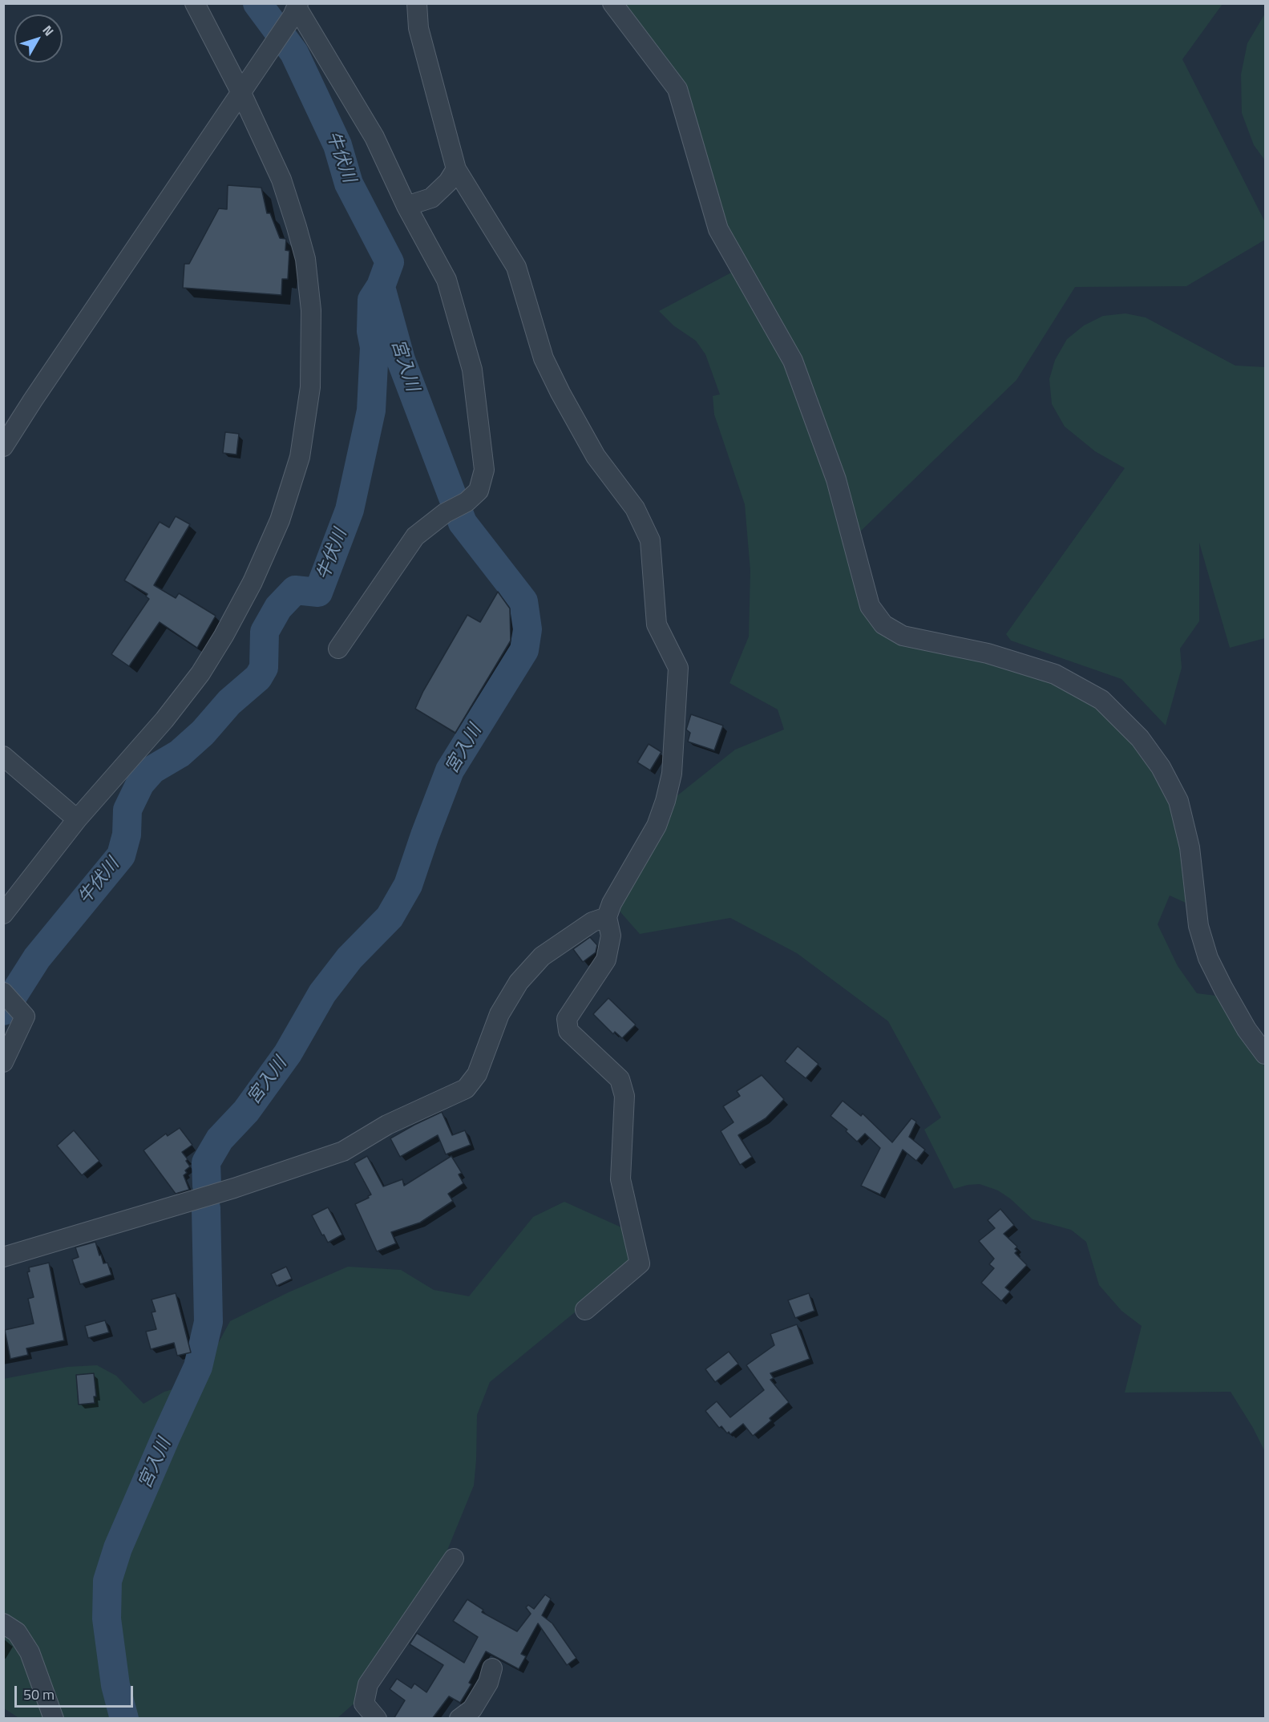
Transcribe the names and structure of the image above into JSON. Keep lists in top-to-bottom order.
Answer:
{
  "water": ["牛伏川", "宮入川"],
  "scale_bar": "50 m",
  "north": "top right"
}
